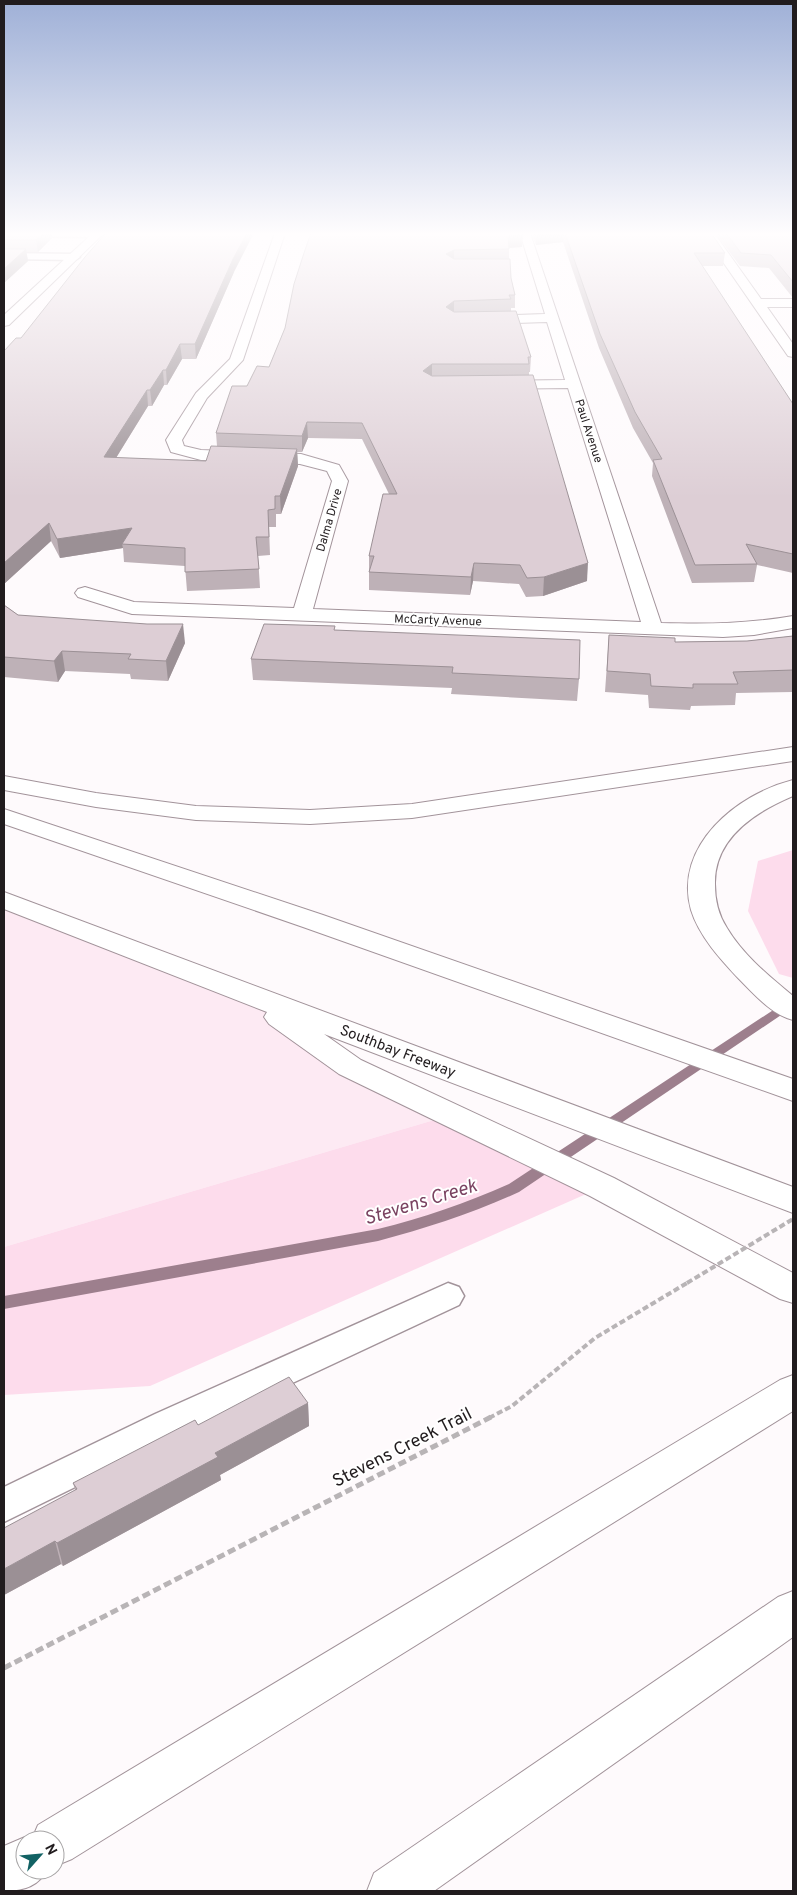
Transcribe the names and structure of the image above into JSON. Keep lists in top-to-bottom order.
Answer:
{
  "streets": {
    "main road": [
      "Paul Avenue",
      "Dalma Drive",
      "McCarty Avenue",
      "Southbay Freeway"
    ],
    "path": ["Stevens Creek Trail"]
  },
  "crossings": [
    ["Paul Avenue", "McCarty Avenue"],
    ["Dalma Drive", "McCarty Avenue"]
  ],
  "water": ["Stevens Creek"],
  "north": "top right"
}
